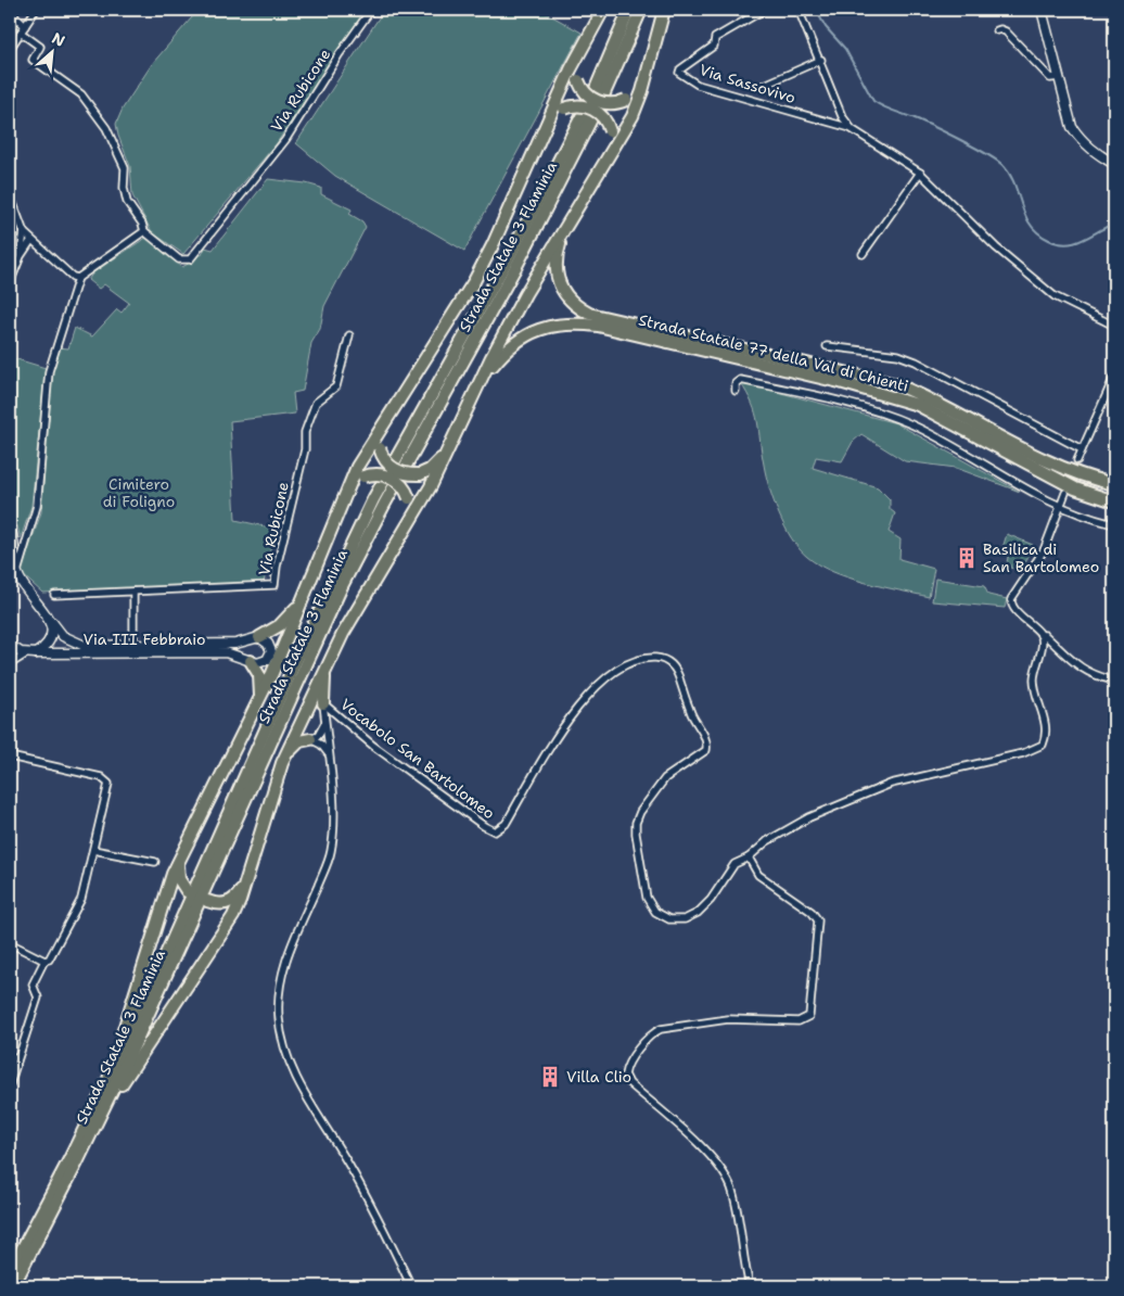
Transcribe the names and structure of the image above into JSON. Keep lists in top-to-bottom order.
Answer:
{
  "streets": {
    "highway": ["Strada Statale 3 Flaminia", "Strada Statale 77 della Val di Chienti"],
    "main road": ["Via III Febbraio"],
    "street": ["Via Sassovivo", "Via Rubicone", "Vocabolo San Bartolomeo"]
  },
  "parks": ["Cimitero di Foligno"],
  "places": {
    "building": ["Basilica di San Bartolomeo", "Villa Clio"]
  },
  "north": "top right"
}
